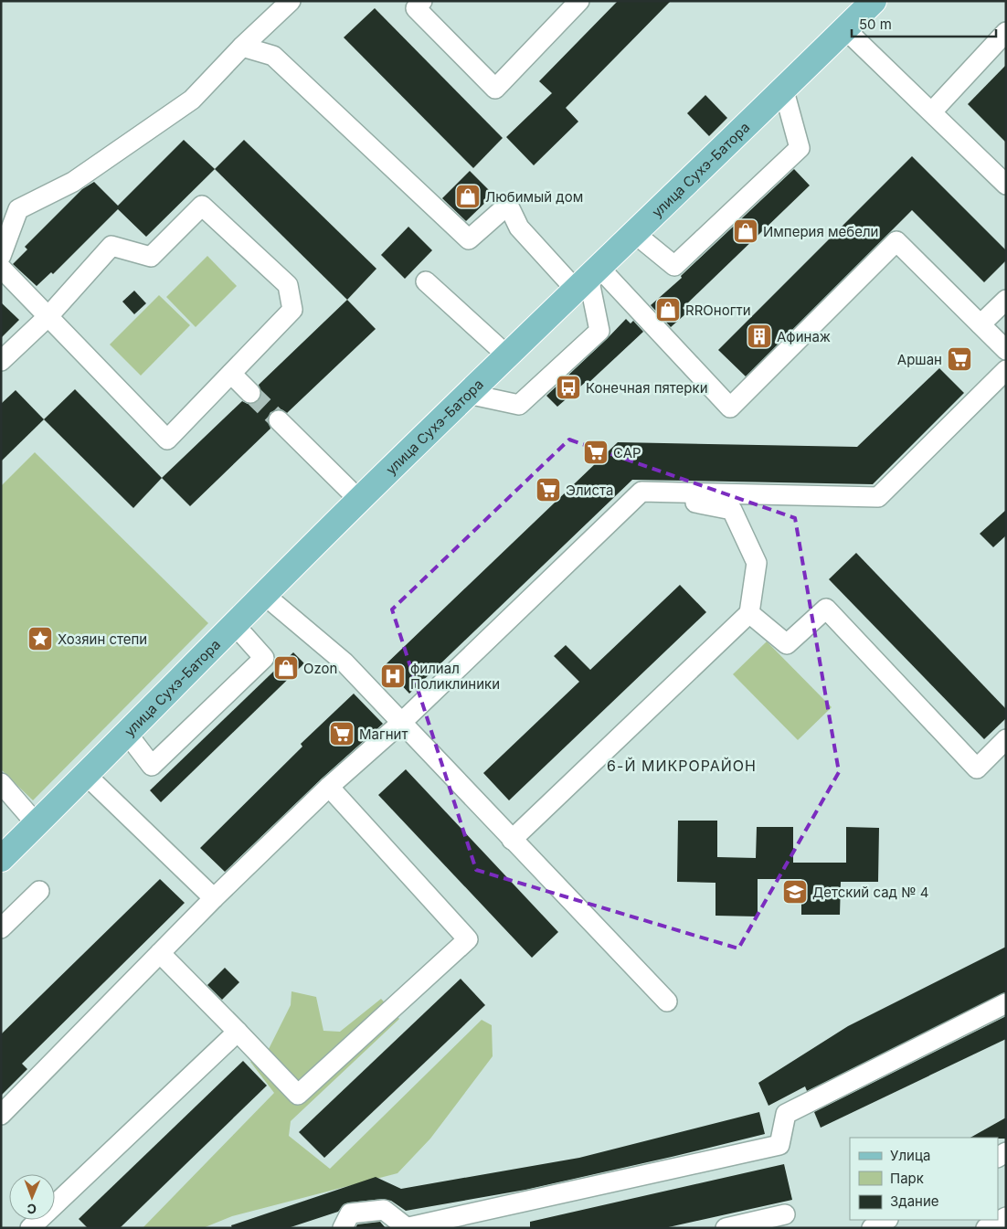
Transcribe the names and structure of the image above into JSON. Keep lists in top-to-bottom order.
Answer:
{
  "streets": {
    "main road": ["улица Сухэ-Батора"]
  },
  "districts": ["6-Й МИКРОРАЙОН"],
  "places": {
    "shop": [
      "Любимый дом",
      "Империя мебели",
      "RROногти",
      "Ozon"
    ],
    "building": ["Афинаж"],
    "supermarket": [
      "Аршан",
      "САР",
      "Элиста",
      "Магнит"
    ],
    "bus stop": ["Конечная пятерки"],
    "place": ["Хозяин степи"],
    "hospital": ["филиал Поликлиники"],
    "school or university": ["Детский сад № 4"]
  },
  "legend": ["Улица", "Парк", "Здание"],
  "scale_bar": "50 m",
  "north": "bottom"
}
